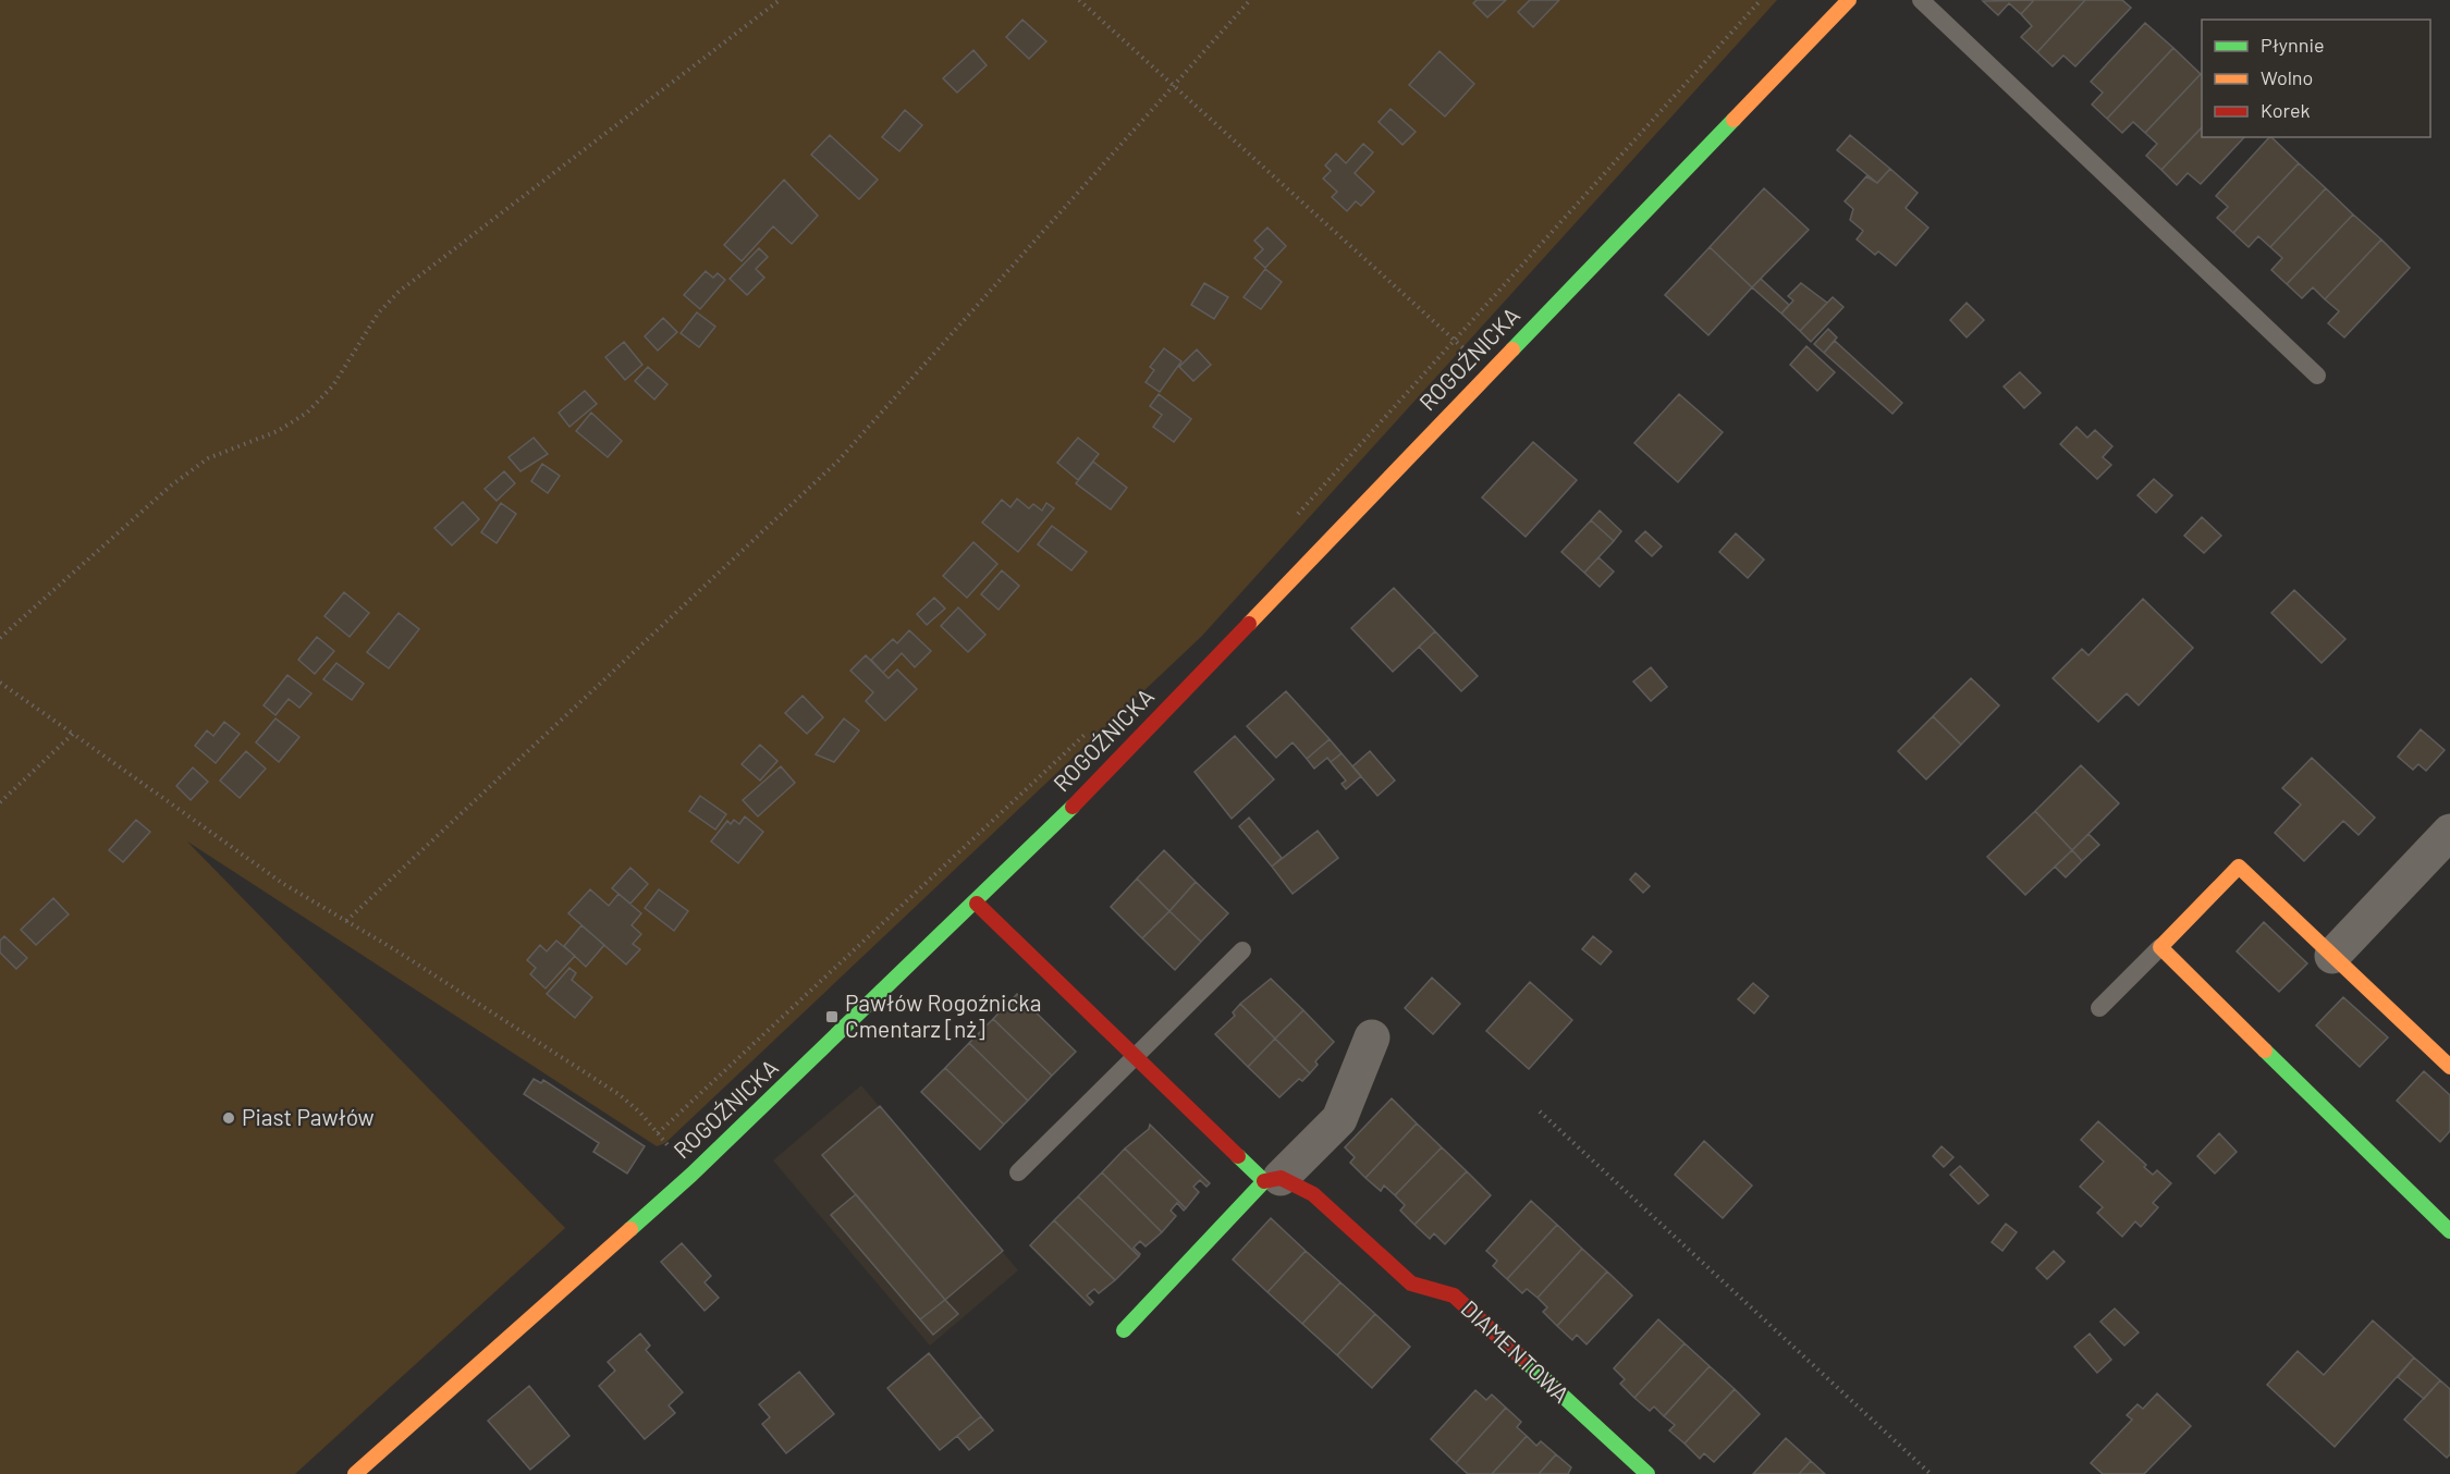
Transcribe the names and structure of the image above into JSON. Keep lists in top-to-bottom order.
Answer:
{
  "streets": {
    "street": ["ROGOŹNICKA", "DIAMENTOWA"]
  },
  "crossings": [
    ["ROGOŹNICKA", "DIAMENTOWA"]
  ],
  "places": {
    "transit": ["Pawłów Rogoźnicka Cmentarz [nż]"],
    "other": ["Piast Pawłów"]
  },
  "legend": ["Płynnie", "Wolno", "Korek"]
}
